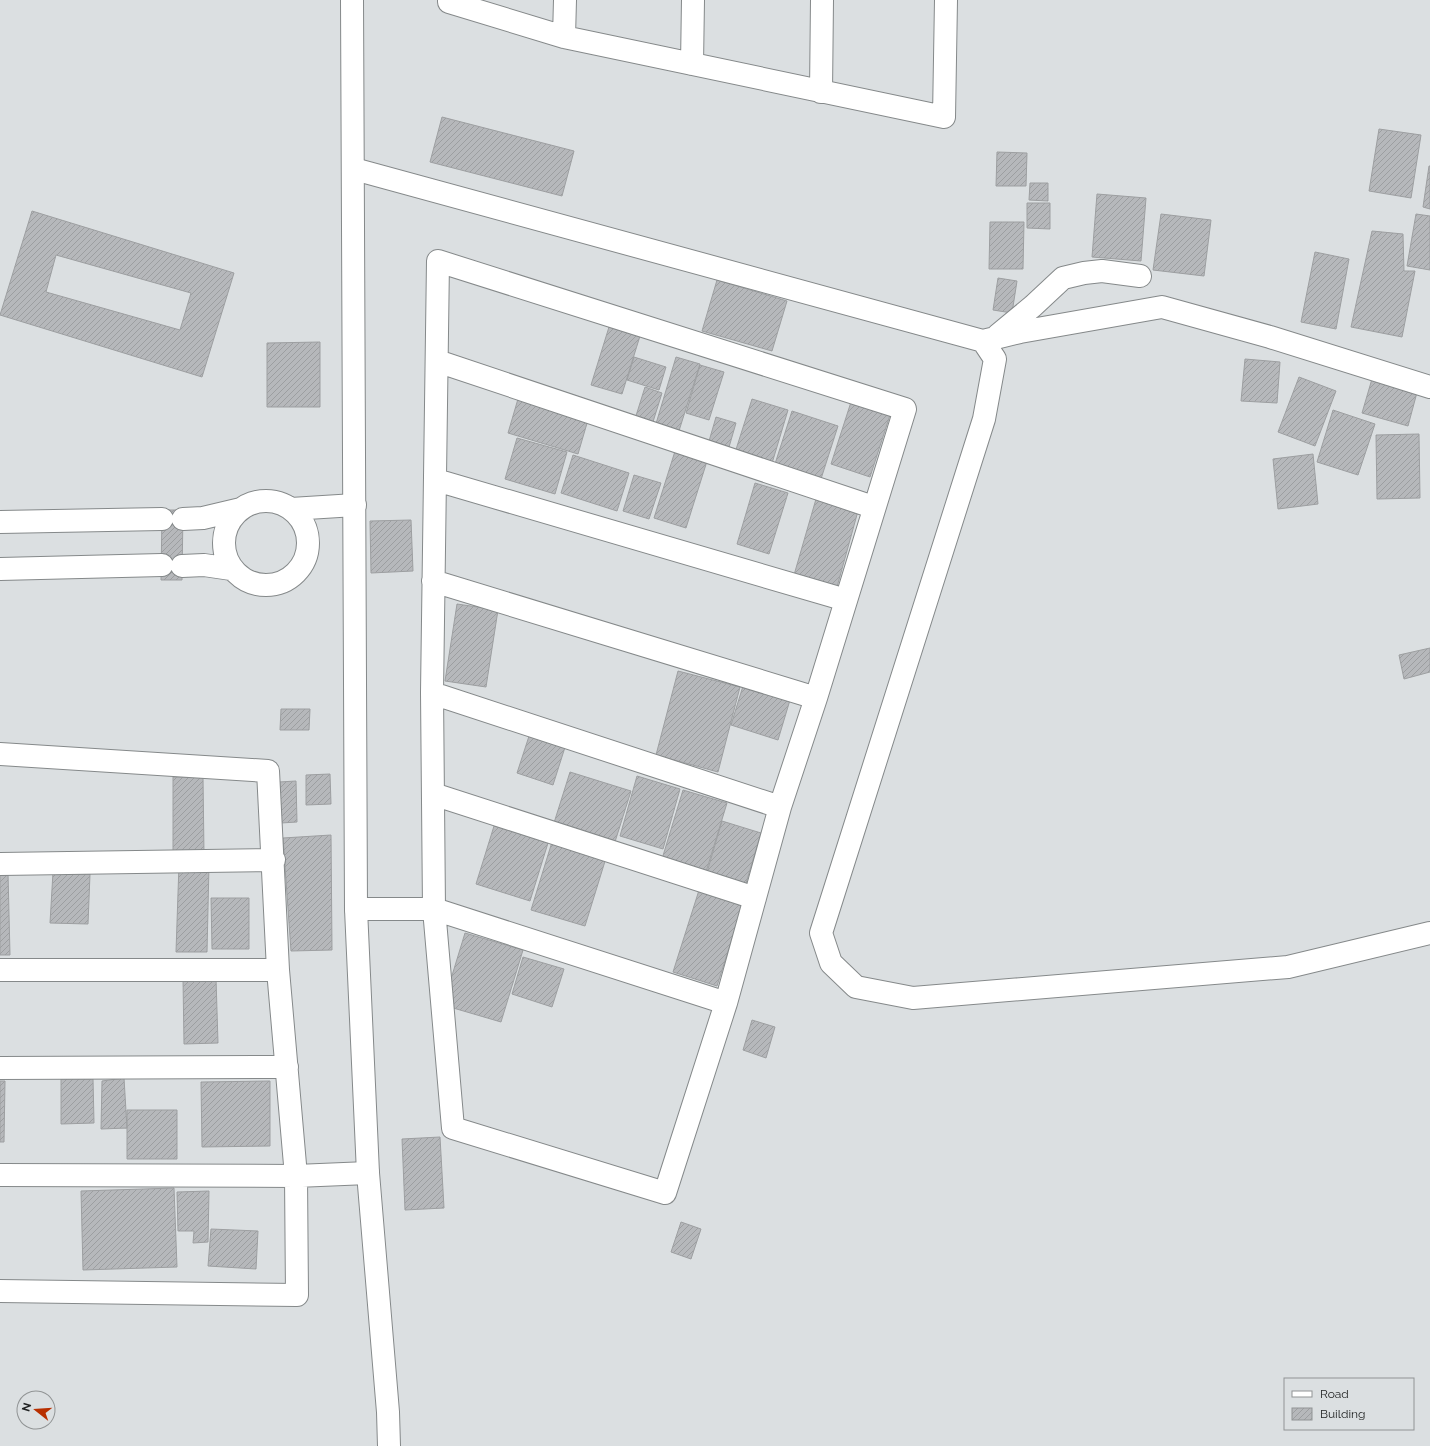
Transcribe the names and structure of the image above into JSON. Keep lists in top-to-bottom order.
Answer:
{
  "legend": ["Road", "Building"],
  "north": "left"
}
